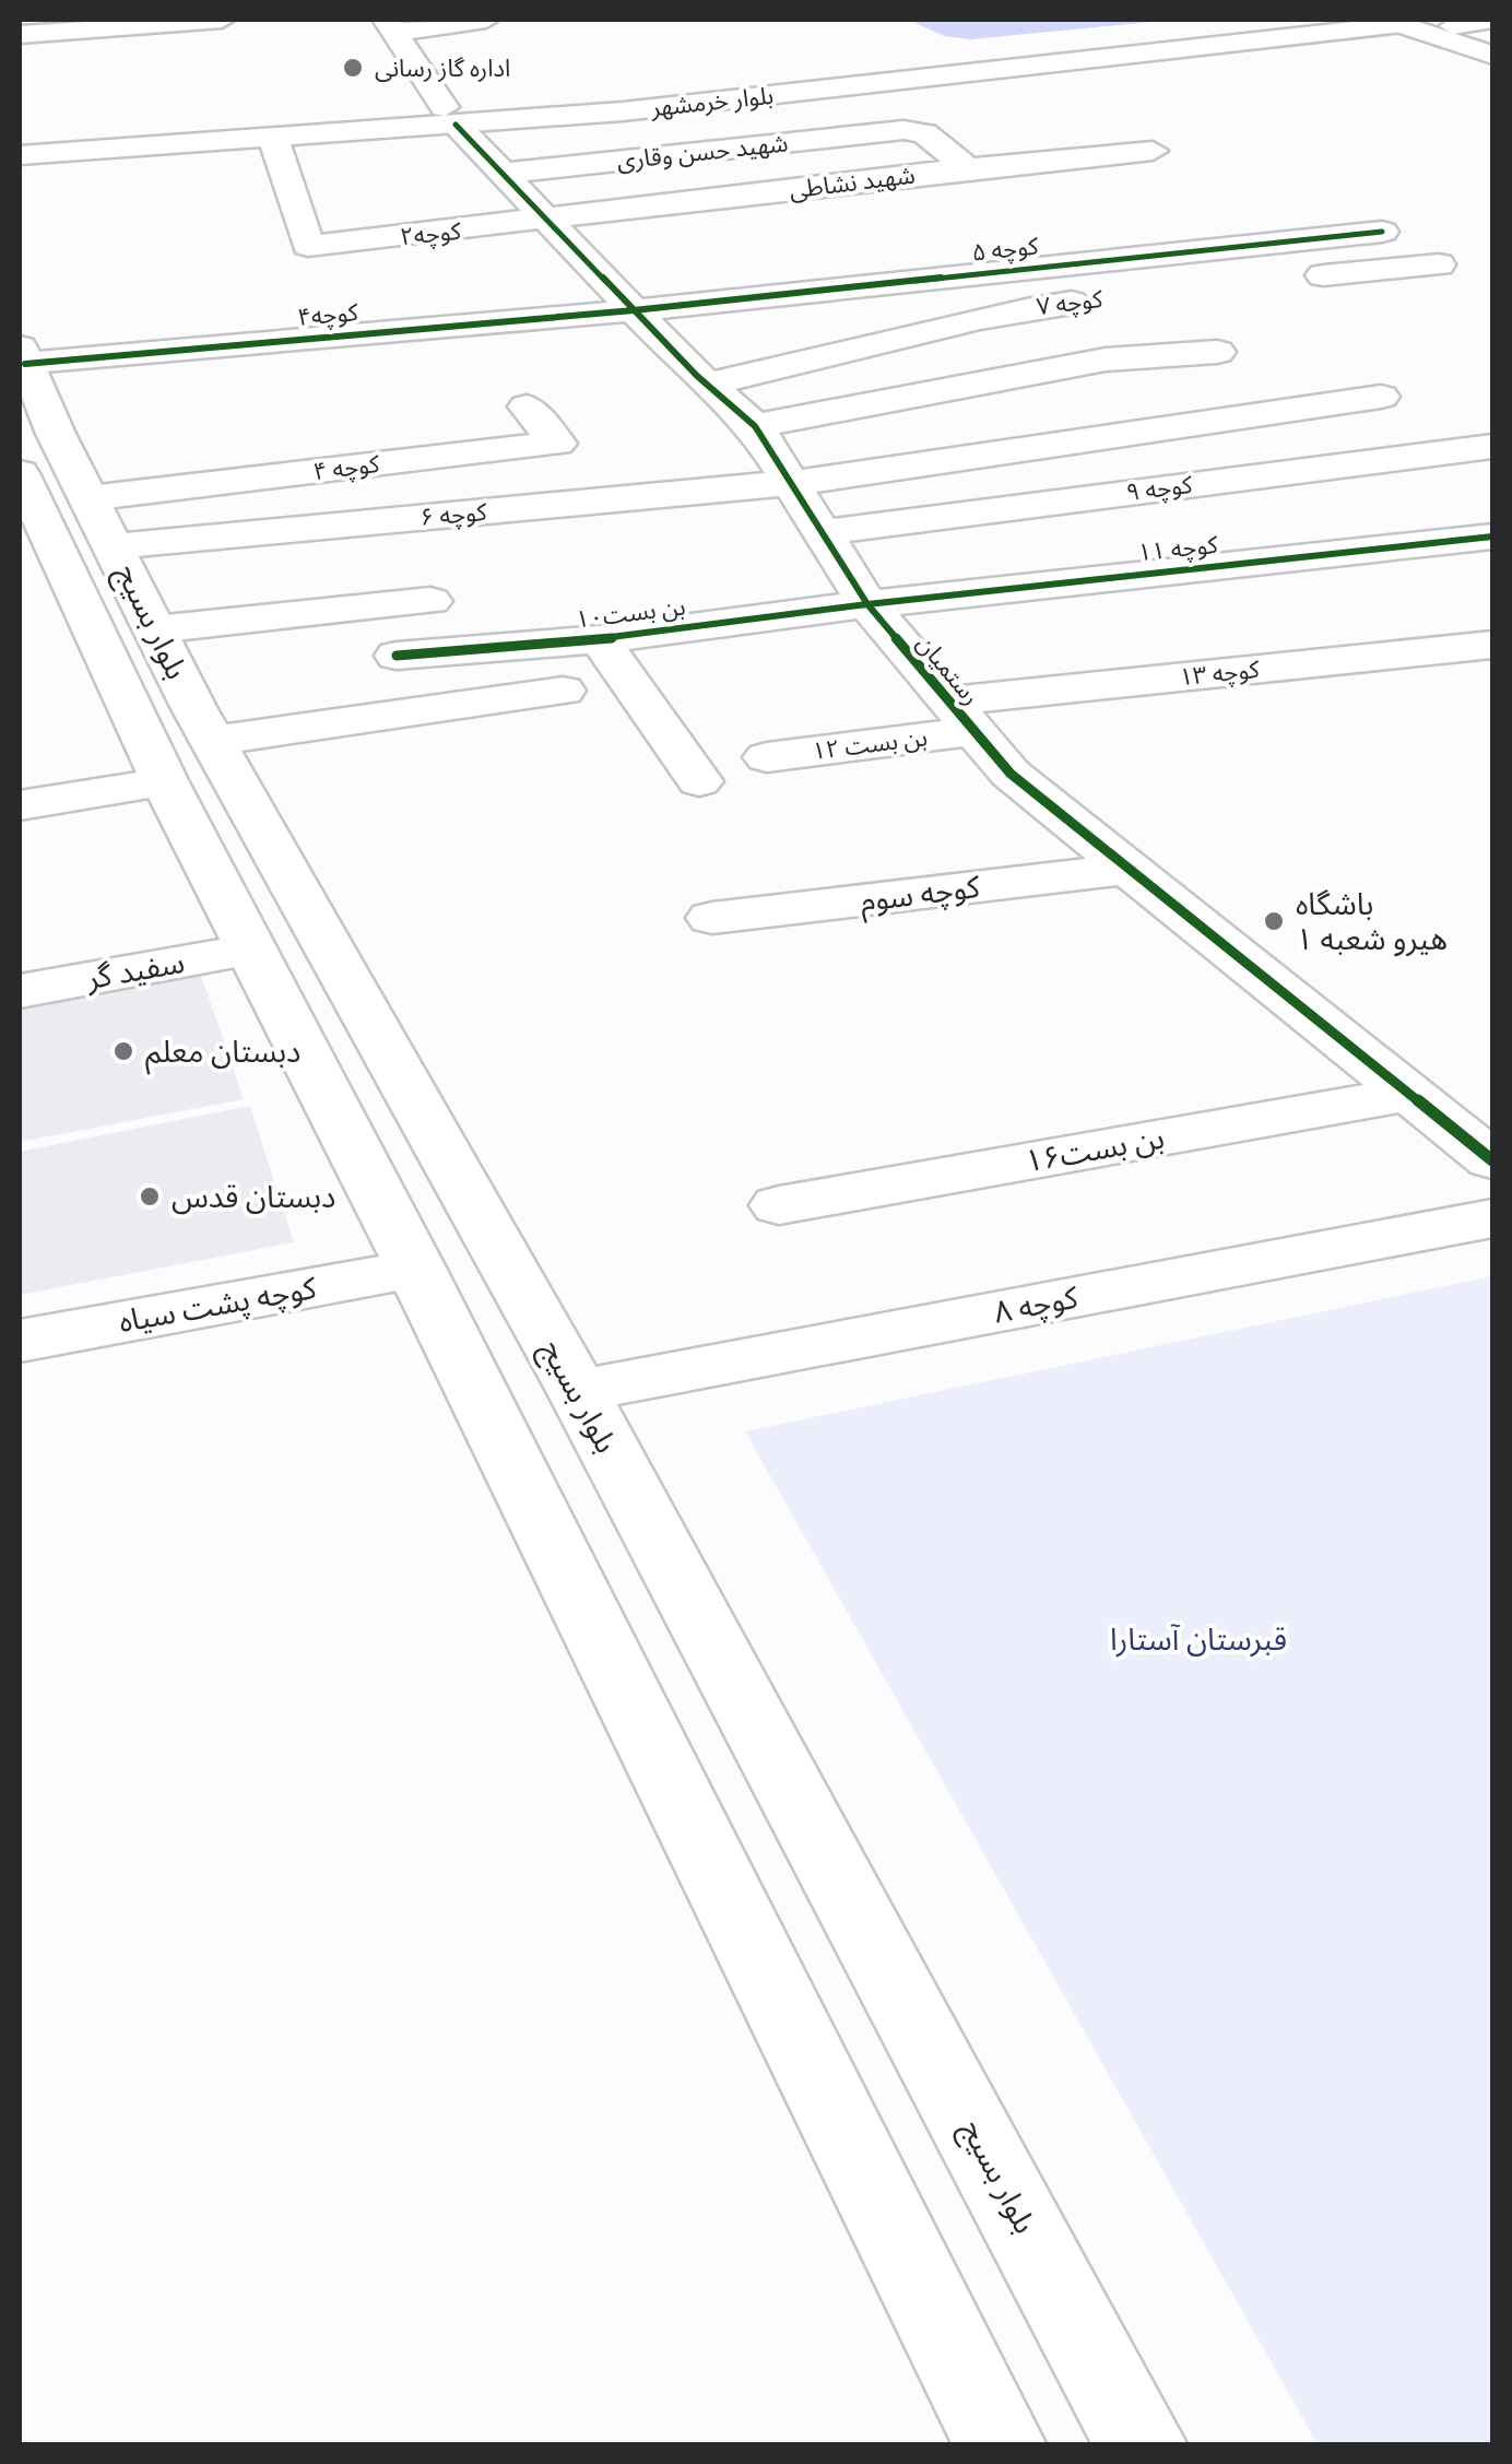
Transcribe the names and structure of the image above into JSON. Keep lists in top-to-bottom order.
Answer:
{
  "streets": {
    "main road": [
      "بلوار خرمشهر",
      "شهید حسن وقاری",
      "شهید نشاطی",
      "کوچه۲",
      "کوچه ۵",
      "کوچه ۷",
      "کوچه۴",
      "کوچه ۴",
      "کوچه ۹",
      "کوچه ۶",
      "کوچه ۱۱",
      "بن بست۱۰",
      "بلوار بسیج",
      "رستمیان",
      "کوچه ۱۳",
      "بن بست ۱۲",
      "کوچه سوم",
      "سفید گر",
      "بن بست۱۶",
      "کوچه پشت سیاه",
      "کوچه ۸"
    ]
  },
  "crossings": [
    ["بلوار خرمشهر", "کوچه۲"],
    ["بلوار خرمشهر", "رستمیان"],
    ["شهید حسن وقاری", "شهید نشاطی"],
    ["شهید حسن وقاری", "رستمیان"],
    ["شهید نشاطی", "کوچه۲"],
    ["شهید نشاطی", "رستمیان"],
    ["کوچه۲", "رستمیان"],
    ["کوچه ۵", "کوچه۴"],
    ["کوچه ۵", "رستمیان"],
    ["کوچه ۷", "رستمیان"],
    ["کوچه۴", "بلوار بسیج"],
    ["کوچه۴", "رستمیان"],
    ["کوچه ۴", "کوچه ۶"],
    ["کوچه ۴", "بلوار بسیج"],
    ["کوچه ۹", "رستمیان"],
    ["کوچه ۶", "بلوار بسیج"],
    ["کوچه ۶", "رستمیان"],
    ["کوچه ۱۱", "بن بست۱۰"],
    ["کوچه ۱۱", "رستمیان"],
    ["بن بست۱۰", "رستمیان"],
    ["بلوار بسیج", "سفید گر"],
    ["بلوار بسیج", "کوچه پشت سیاه"],
    ["بلوار بسیج", "کوچه ۸"],
    ["رستمیان", "کوچه ۱۳"],
    ["رستمیان", "بن بست ۱۲"],
    ["رستمیان", "کوچه سوم"],
    ["رستمیان", "بن بست۱۶"],
    ["کوچه ۱۳", "بن بست ۱۲"]
  ],
  "parks": ["قبرستان آستارا"],
  "places": [
    "اداره گاز رسانی",
    "باشگاه هیرو شعبه ۱",
    "دبستان معلم",
    "دبستان قدس"
  ]
}
